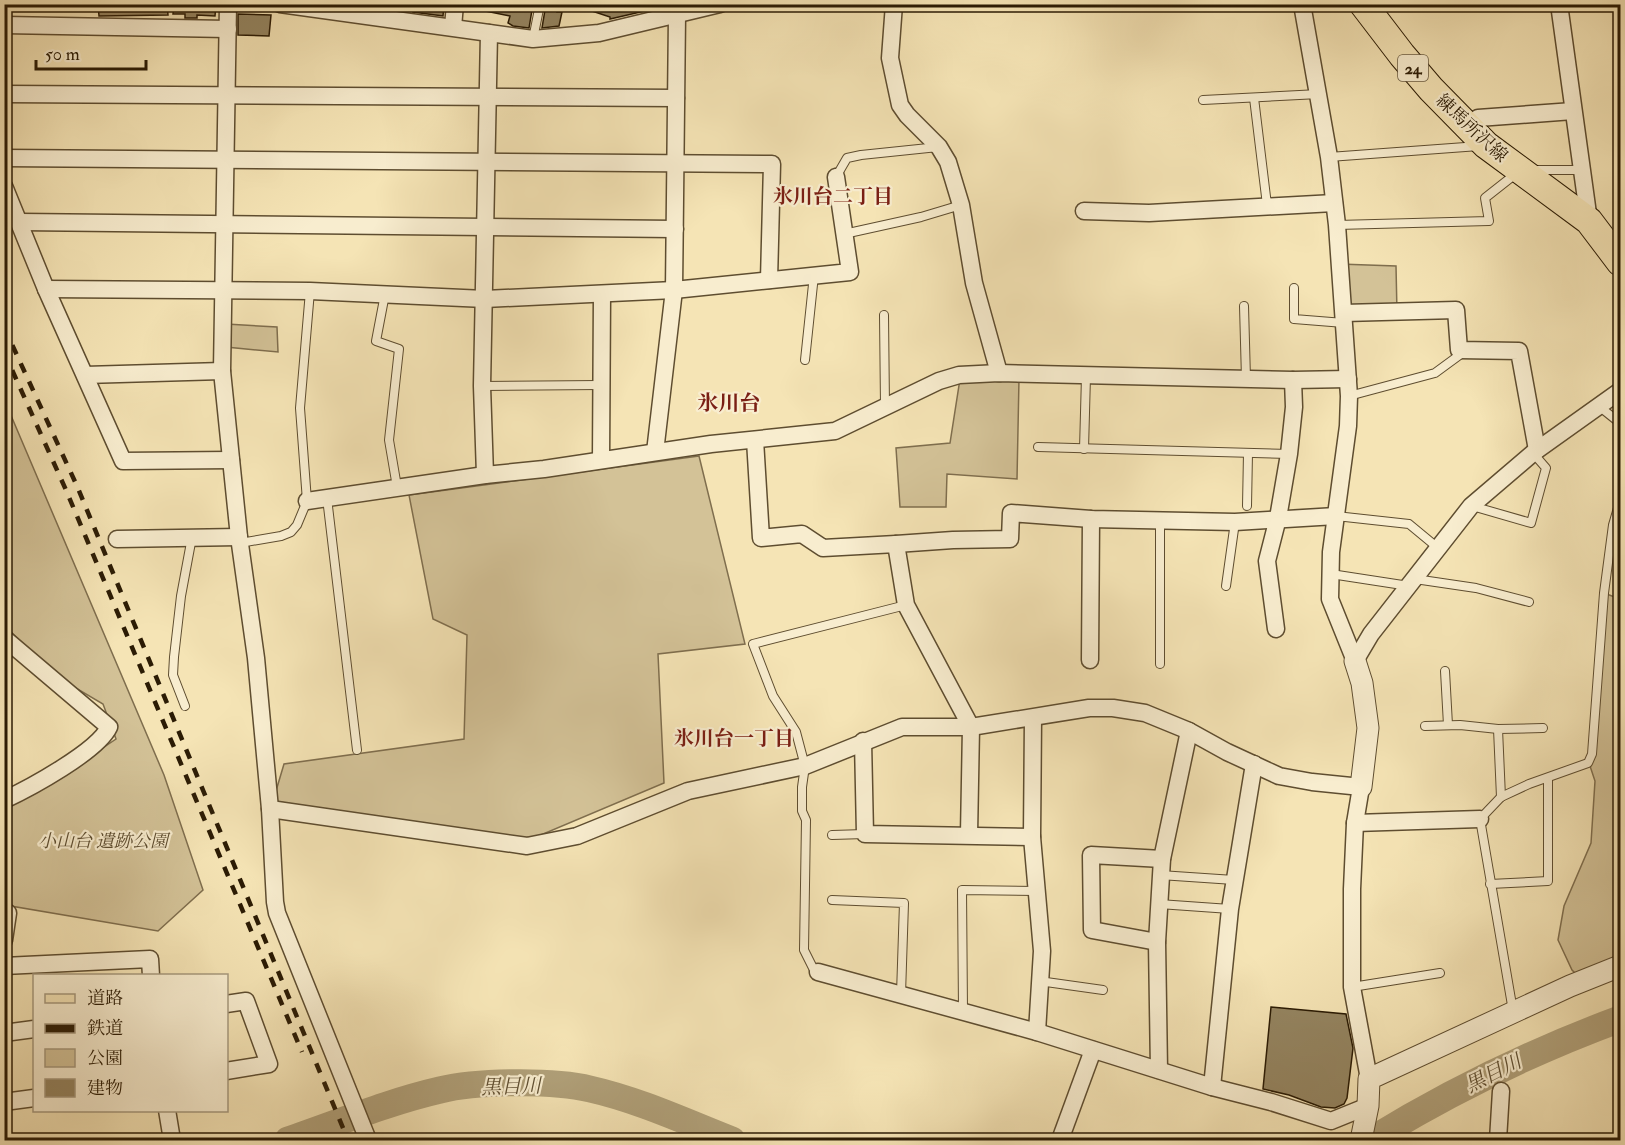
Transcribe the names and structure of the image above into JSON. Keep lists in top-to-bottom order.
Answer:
{
  "streets": {
    "main road": ["24", "練馬所沢線"]
  },
  "districts": ["氷川台二丁目", "氷川台", "氷川台一丁目"],
  "water": ["黒目川"],
  "parks": ["小山台 遺跡公園"],
  "legend": [
    "道路",
    "鉄道",
    "公園",
    "建物"
  ],
  "scale_bar": "50 m"
}
